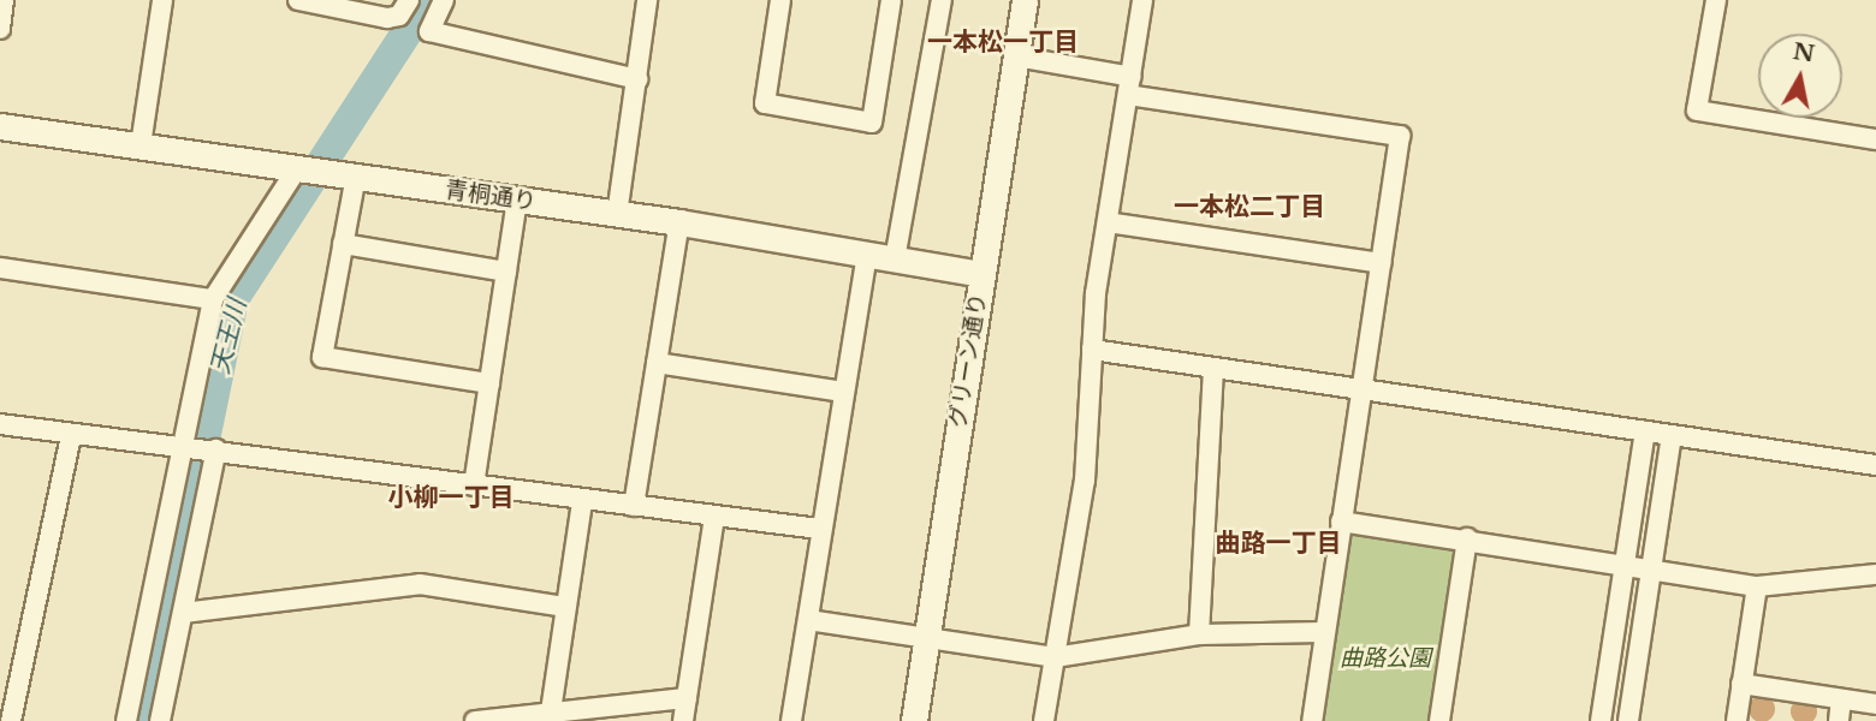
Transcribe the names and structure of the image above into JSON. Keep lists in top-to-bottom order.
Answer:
{
  "streets": {
    "street": ["青桐通り", "グリーン通り"]
  },
  "crossings": [
    ["青桐通り", "グリーン通り"]
  ],
  "districts": [
    "一本松一丁目",
    "一本松二丁目",
    "小柳一丁目",
    "曲路一丁目"
  ],
  "water": ["天王川"],
  "parks": ["曲路公園"],
  "north": "top"
}
